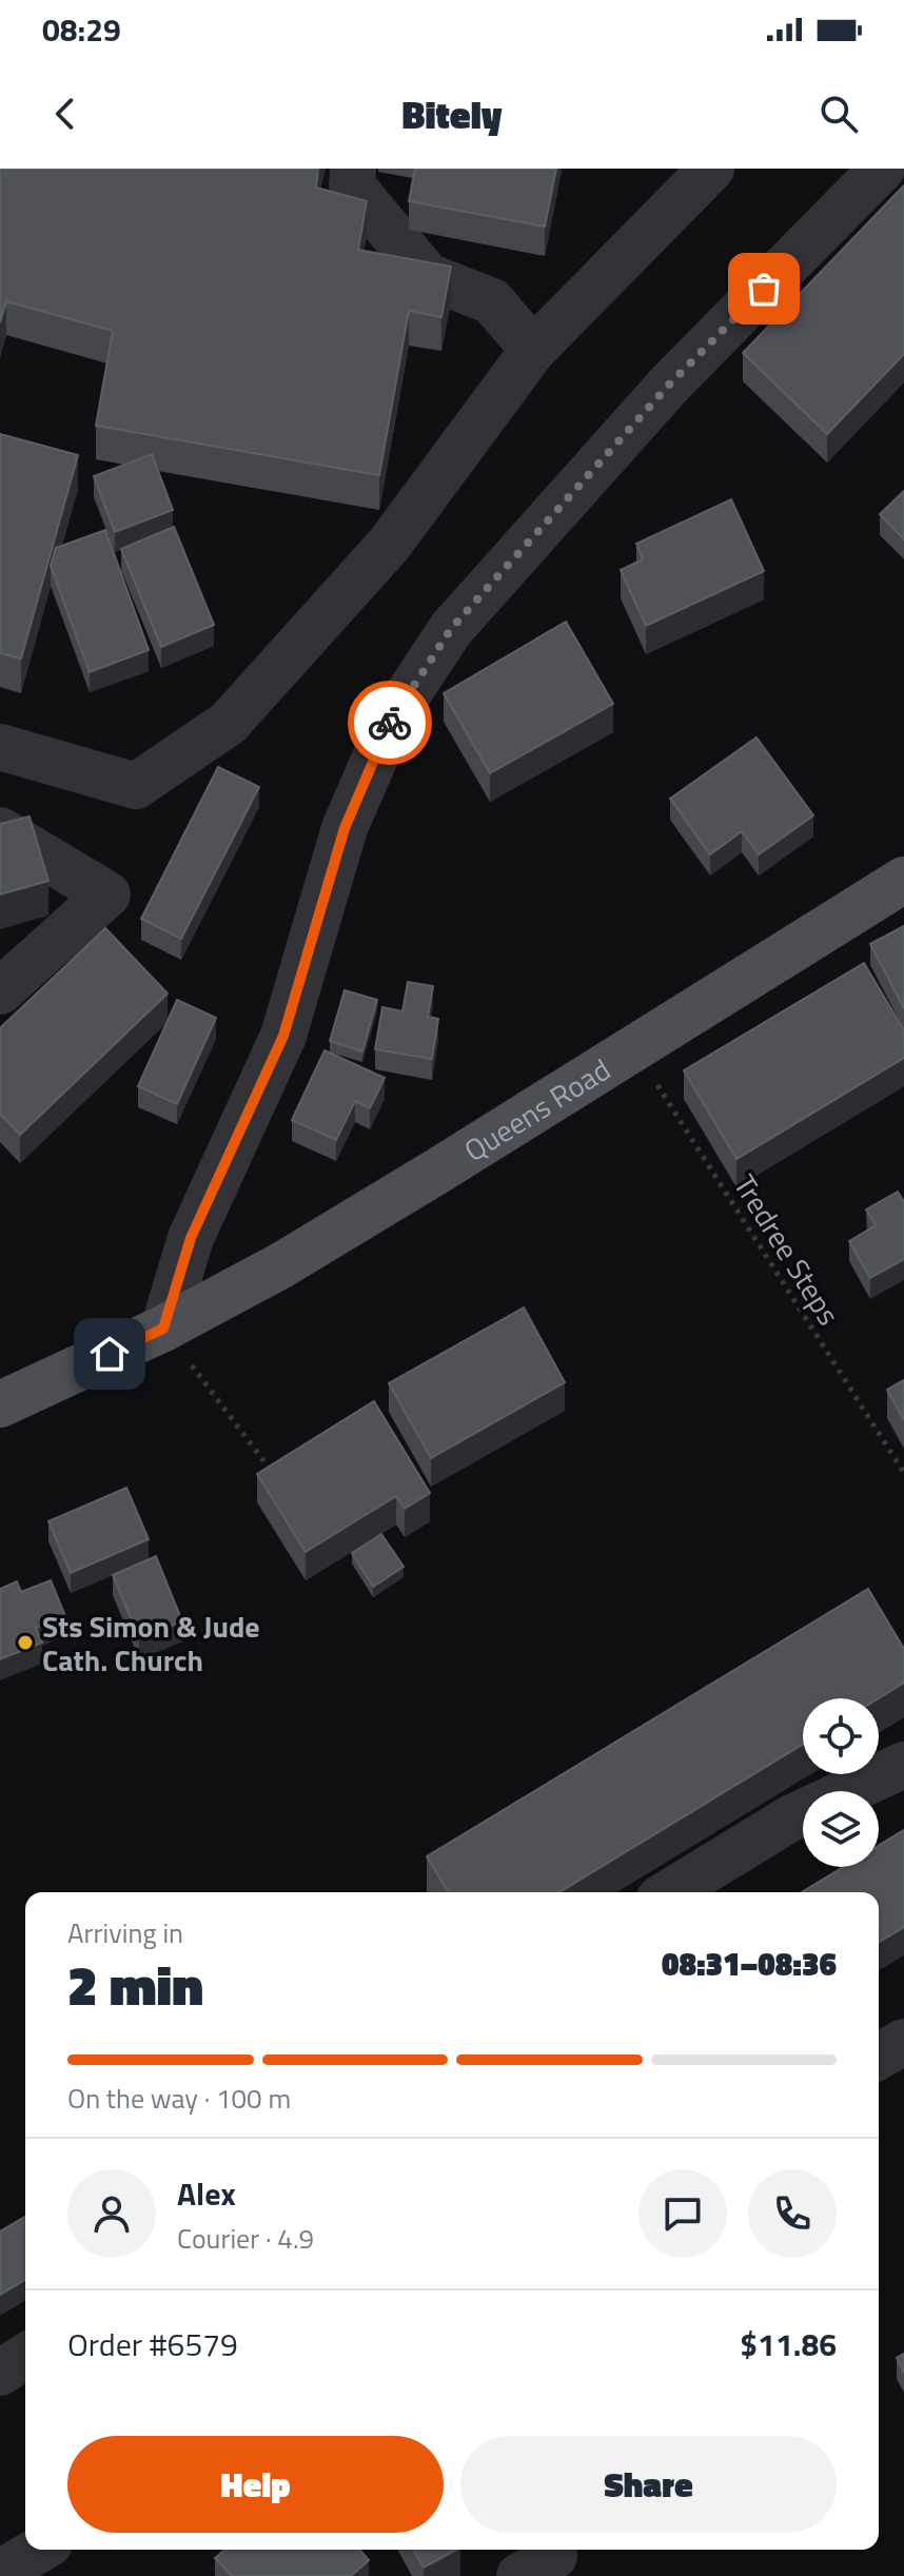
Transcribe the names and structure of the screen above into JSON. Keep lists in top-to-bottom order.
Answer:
{
  "streets": {
    "main road": ["Queens Road"],
    "path": ["Tredree Steps"]
  },
  "crossings": [
    ["Queens Road", "Tredree Steps"]
  ],
  "places": ["Sts Simon & Jude Cath. Church"],
  "page": {
    "status": "08:29",
    "header": "Bitely",
    "heading": ["2 min", "Arriving in", "08:31–08:36"],
    "panel": [
      "Alex",
      "Courier · 4.9",
      "Order #6579",
      "$11.86"
    ],
    "bar": "On the way · 100 m",
    "buttons": ["Help", "Share"]
  }
}
